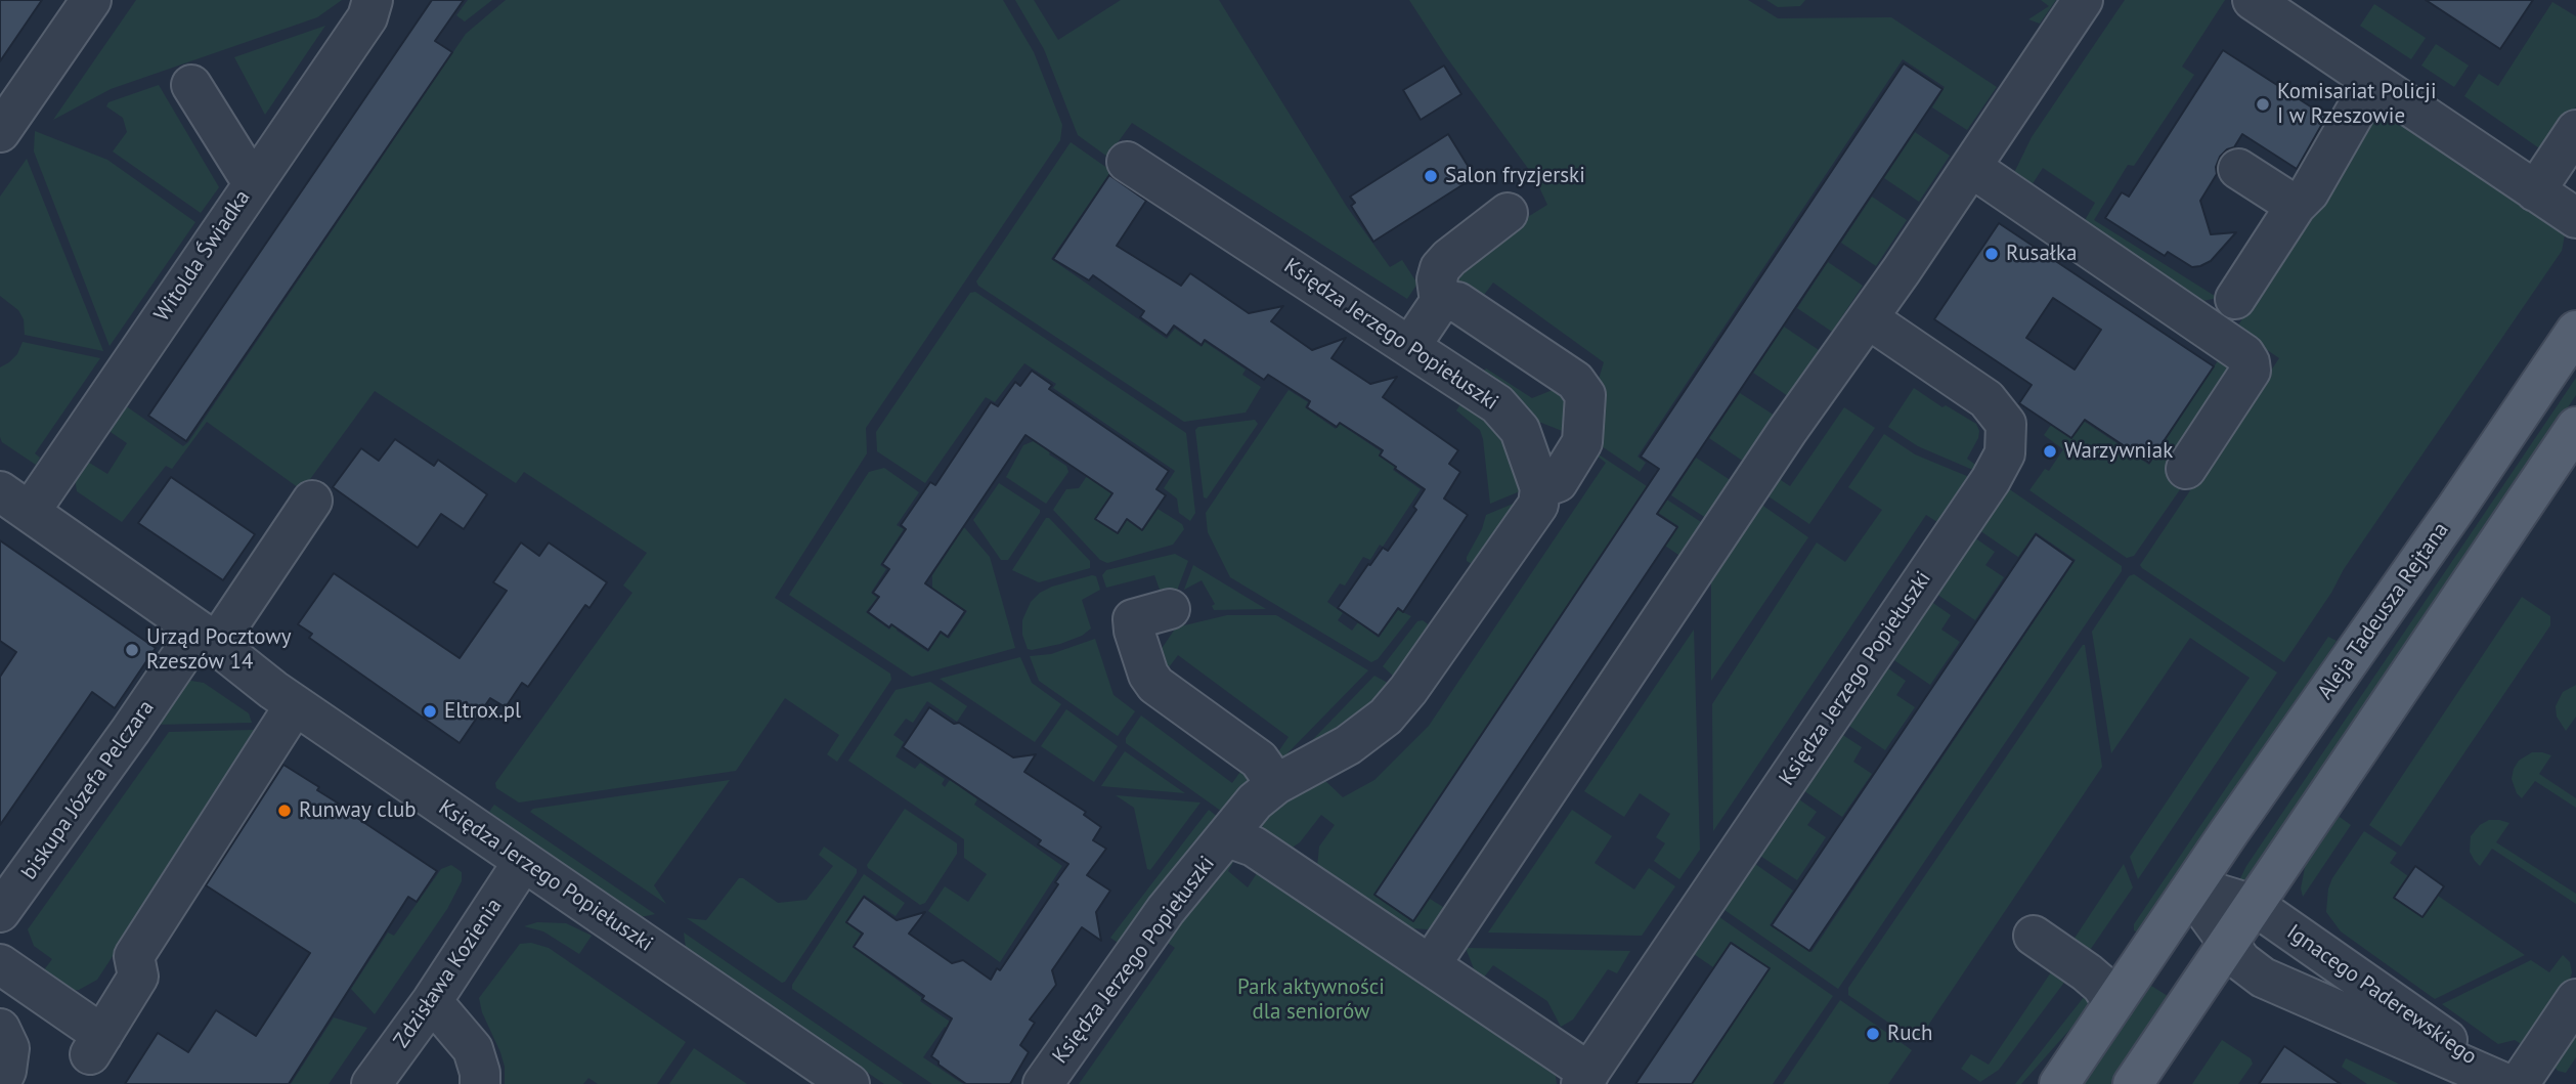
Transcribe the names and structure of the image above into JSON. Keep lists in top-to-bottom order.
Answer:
{
  "streets": {
    "main road": ["Aleja Tadeusza Rejtana"],
    "street": [
      "Witolda Świadka",
      "Księdza Jerzego Popiełuszki",
      "biskupa Józefa Pelczara",
      "Zdzisława Kozienia",
      "Ignacego Paderewskiego"
    ]
  },
  "crossings": [
    ["Witolda Świadka", "Księdza Jerzego Popiełuszki"],
    ["Księdza Jerzego Popiełuszki", "biskupa Józefa Pelczara"],
    ["Księdza Jerzego Popiełuszki", "Zdzisława Kozienia"],
    ["Aleja Tadeusza Rejtana", "Ignacego Paderewskiego"]
  ],
  "parks": ["Park aktywności dla seniorów"],
  "places": [
    "Komisariat Policji I w Rzeszowie",
    "Salon fryzjerski",
    "Rusałka",
    "Warzywniak",
    "Urząd Pocztowy Rzeszów 14",
    "Eltrox.pl",
    "Runway club",
    "Ruch"
  ]
}
